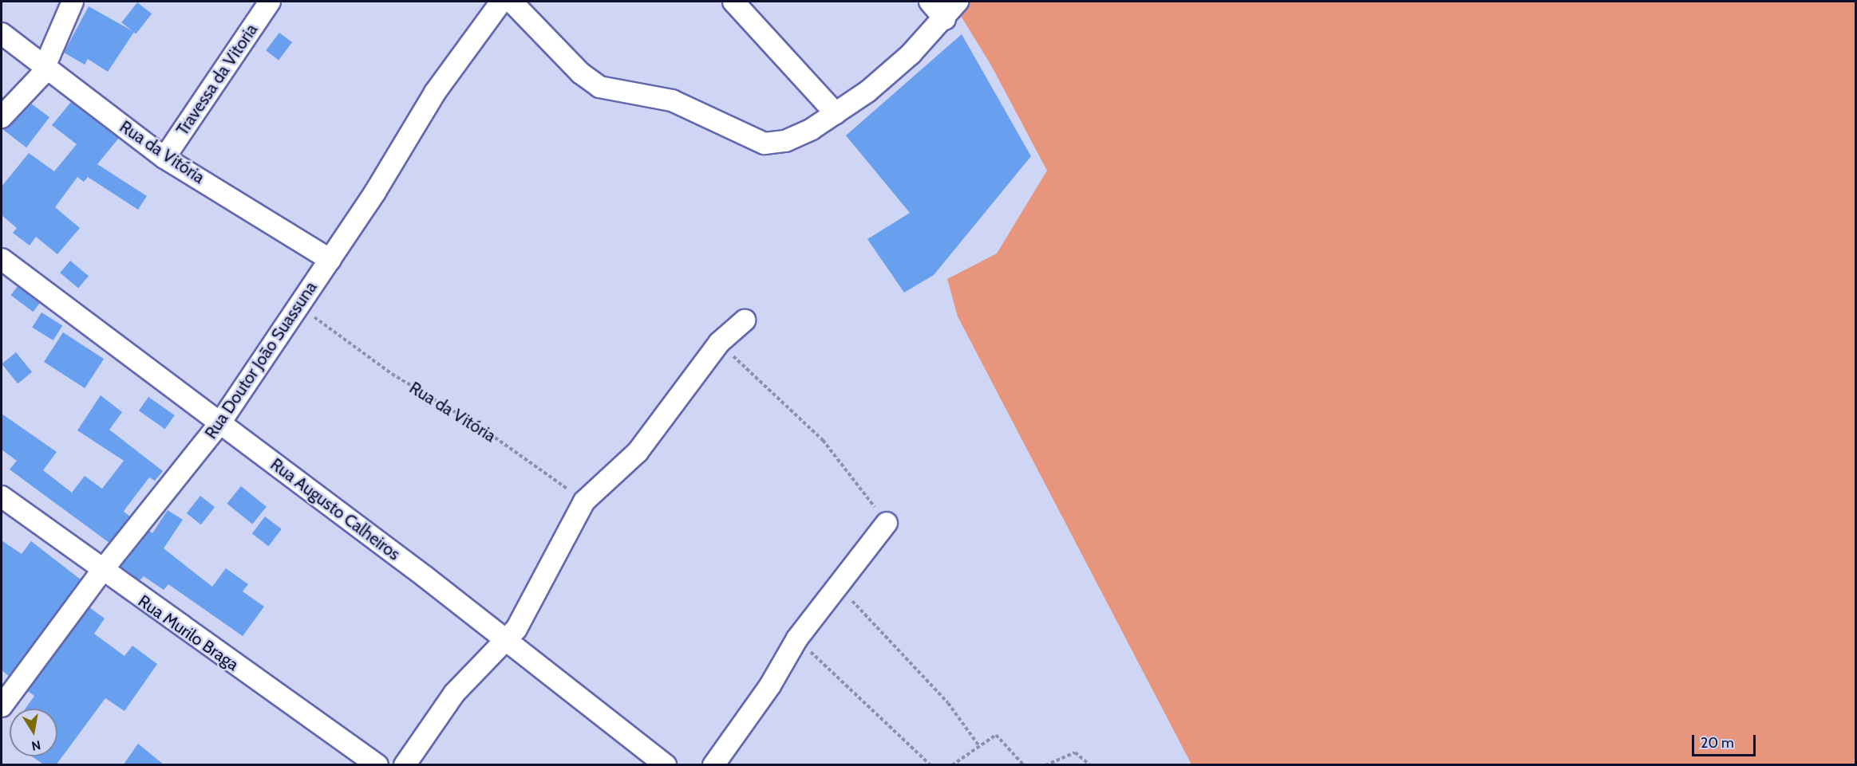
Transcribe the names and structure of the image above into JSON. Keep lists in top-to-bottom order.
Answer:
{
  "streets": {
    "street": [
      "Travessa da Vitoria",
      "Rua da Vitória",
      "Rua Doutor João Suassuna",
      "Rua Augusto Calheiros",
      "Rua Murilo Braga"
    ]
  },
  "crossings": [
    ["Travessa da Vitoria", "Rua da Vitória"],
    ["Rua da Vitória", "Rua Doutor João Suassuna"],
    ["Rua Doutor João Suassuna", "Rua Augusto Calheiros"],
    ["Rua Doutor João Suassuna", "Rua Murilo Braga"]
  ],
  "scale_bar": "20 m",
  "north": "bottom"
}
